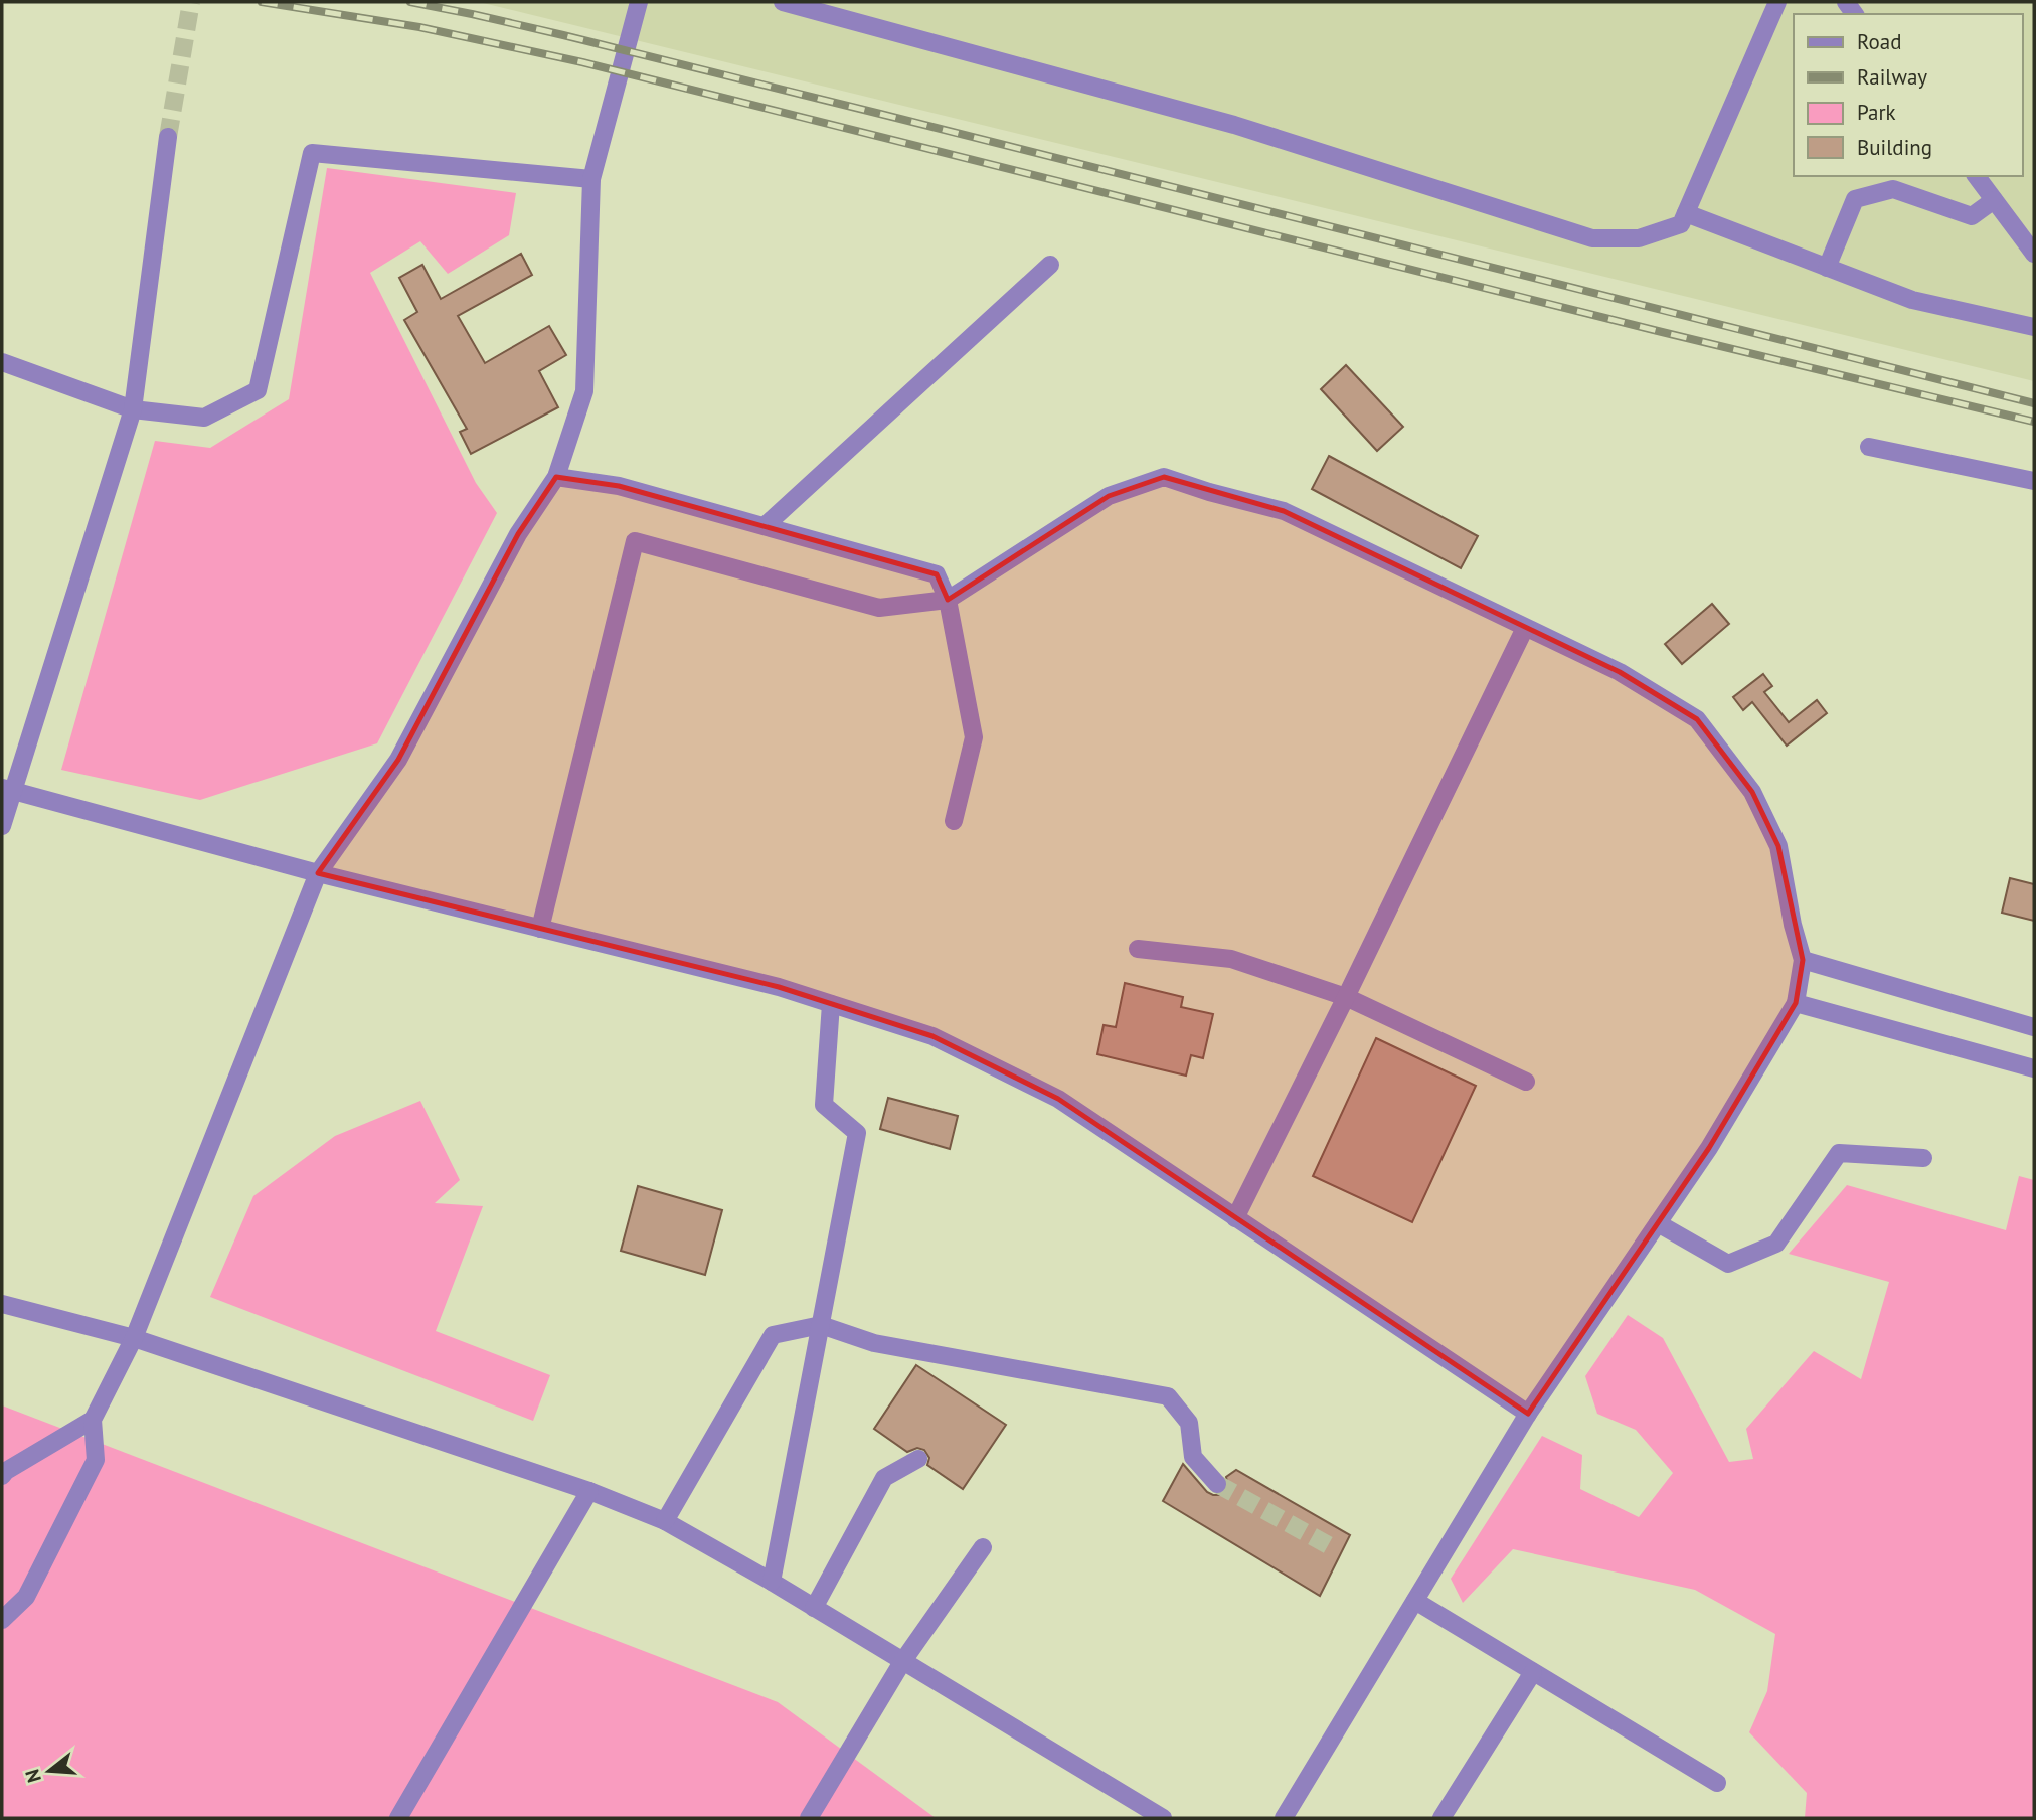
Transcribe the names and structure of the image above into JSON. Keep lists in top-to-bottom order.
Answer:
{
  "legend": [
    "Road",
    "Railway",
    "Park",
    "Building"
  ],
  "north": "left"
}
